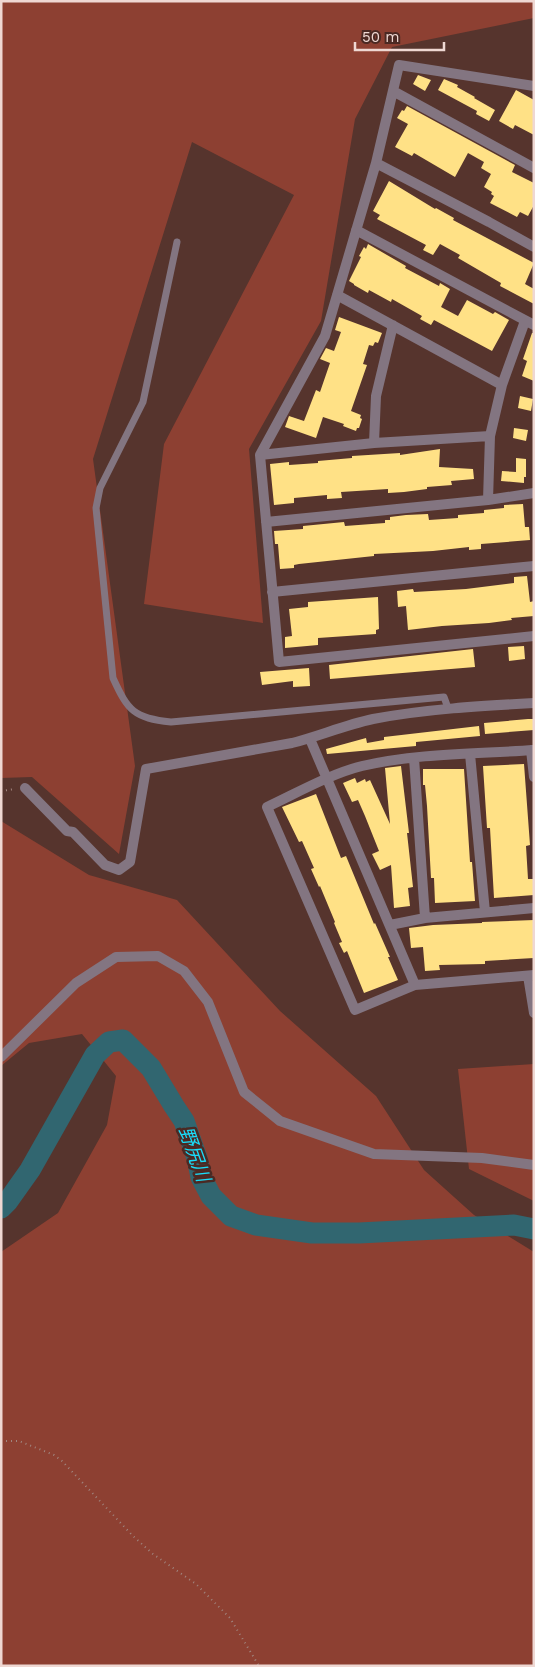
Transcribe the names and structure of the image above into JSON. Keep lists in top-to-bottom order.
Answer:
{
  "water": ["野尻川"],
  "scale_bar": "50 m"
}
